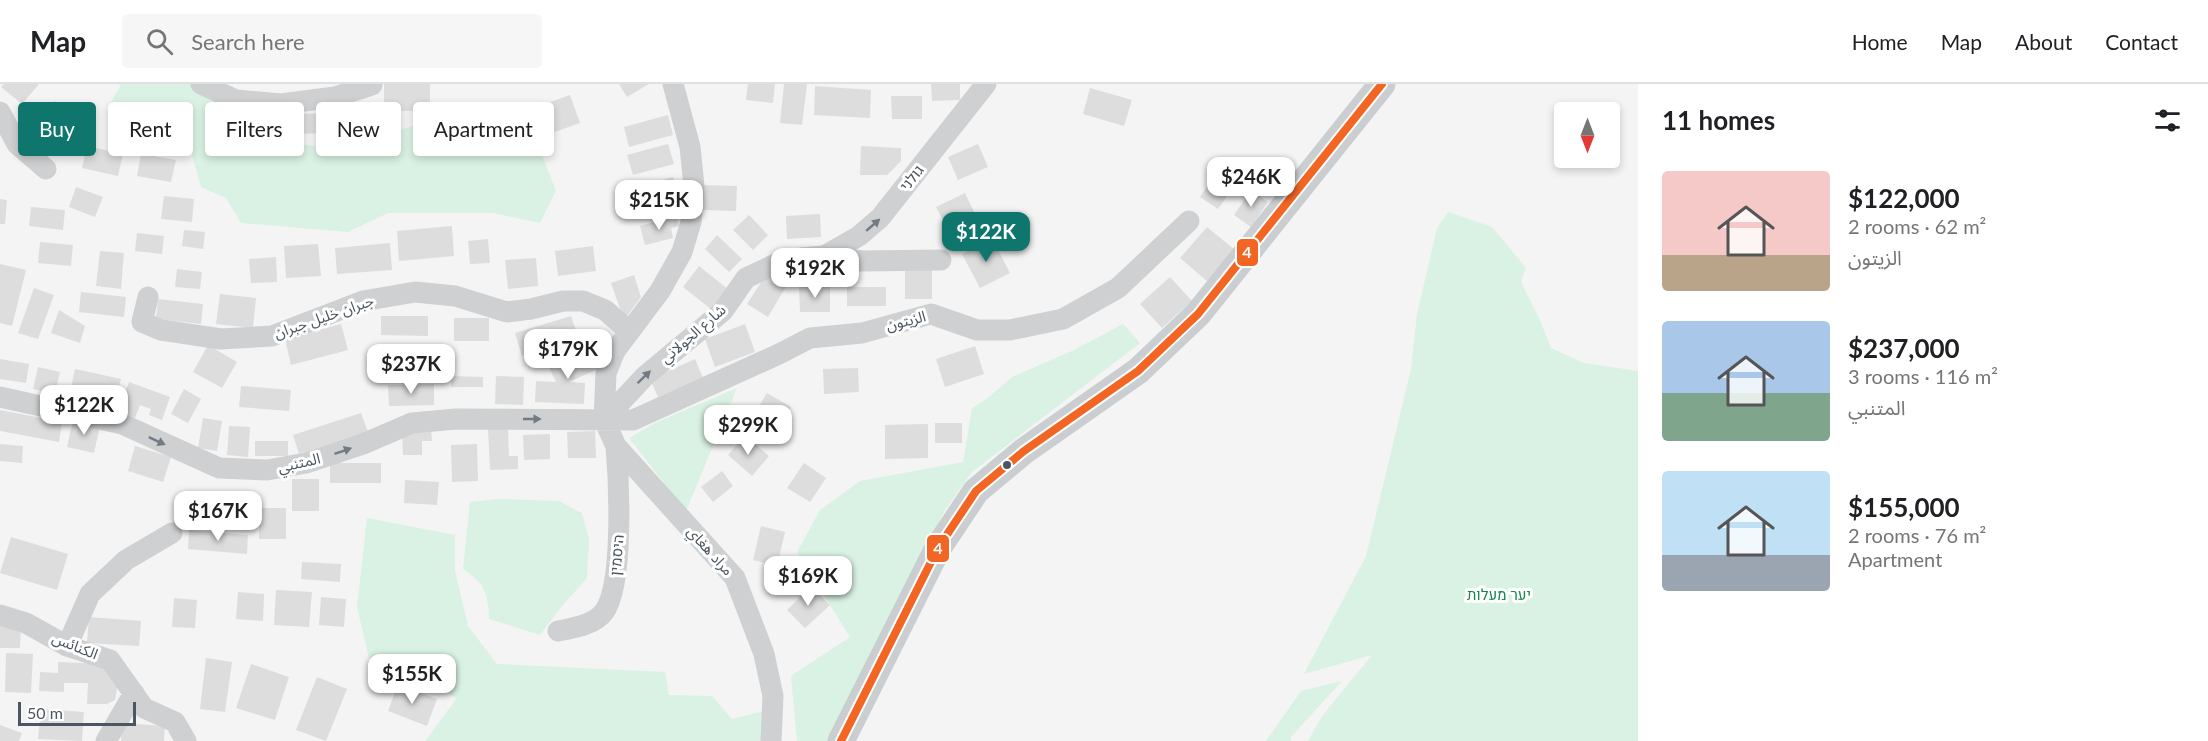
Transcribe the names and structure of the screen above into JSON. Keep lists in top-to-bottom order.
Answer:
{
  "streets": {
    "street": [
      "גולני",
      "جبران خليل جبران",
      "الزيتون",
      "شارع الجولاني",
      "المتنبي",
      "مراد هغاي",
      "היסמין",
      "الكنائس"
    ]
  },
  "crossings": [
    ["גולני", "شارع الجولاني"],
    ["الزيتون", "شارع الجولاني"],
    ["الزيتون", "المتنبي"],
    ["الزيتون", "مراد هغاي"],
    ["شارع الجولاني", "المتنبي"],
    ["شارع الجولاني", "مراد هغاي"],
    ["المتنبي", "مراد هغاي"],
    ["مراد هغاي", "היסמין"]
  ],
  "one_way": ["גולני", "شارع الجولاني", "المتنبي"],
  "parks": ["יער מעלות"],
  "lines": ["transit line 4"],
  "scale_bar": "50 m",
  "north": "bottom",
  "page": {
    "header": "Map",
    "search": "Search here",
    "nav": [
      "Home",
      "Map",
      "About",
      "Contact"
    ],
    "heading": "11 homes",
    "chip": [
      "Buy",
      "Rent",
      "Filters",
      "New",
      "Apartment"
    ],
    "list": [
      {
        "name": "$122,000",
        "note": "2 rooms · 62 m² · الزيتون"
      },
      {
        "name": "$237,000",
        "note": "3 rooms · 116 m² · المتنبي"
      },
      {
        "name": "$155,000",
        "note": "2 rooms · 76 m² · Apartment"
      }
    ],
    "price": [
      "$246K",
      "$215K",
      "$122K",
      "$192K",
      "$179K",
      "$237K",
      "$122K",
      "$299K",
      "$167K",
      "$169K",
      "$155K"
    ],
    "scale": "50 m"
  }
}
